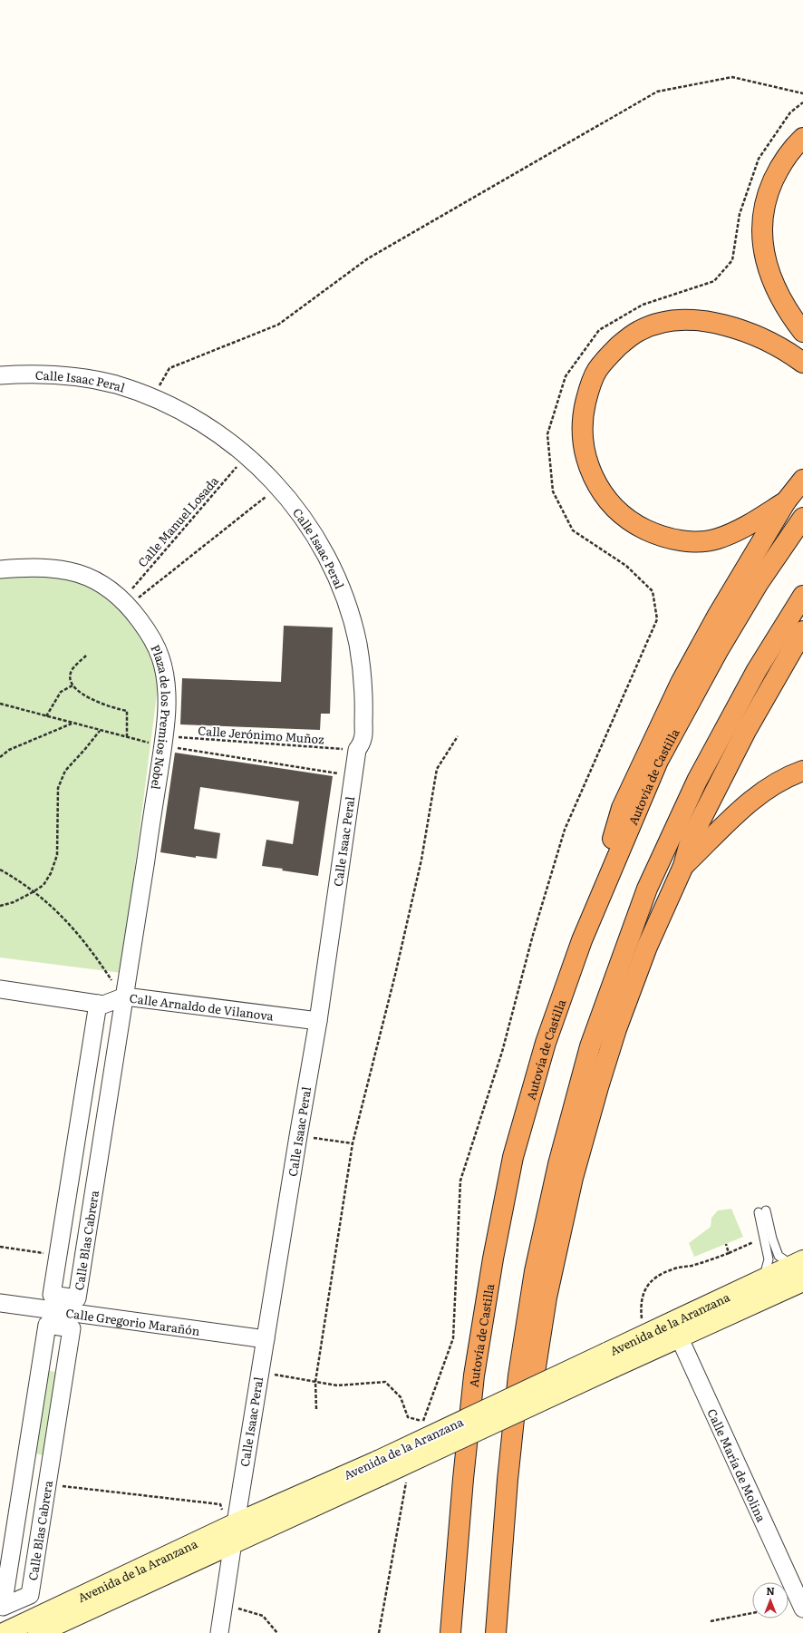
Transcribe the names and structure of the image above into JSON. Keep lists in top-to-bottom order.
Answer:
{
  "streets": {
    "highway": ["Autovía de Castilla"],
    "street": [
      "Calle Isaac Peral",
      "Plaza de los Premios Nobel",
      "Calle Arnaldo de Vilanova",
      "Calle Blas Cabrera",
      "Calle Gregorio Marañón",
      "Avenida de la Aranzana",
      "Calle María de Molina"
    ],
    "path": ["Calle Manuel Losada", "Calle Jerónimo Muñoz"]
  },
  "crossings": [
    ["Calle Isaac Peral", "Calle Manuel Losada"],
    ["Calle Isaac Peral", "Calle Jerónimo Muñoz"],
    ["Calle Isaac Peral", "Calle Arnaldo de Vilanova"],
    ["Calle Isaac Peral", "Calle Gregorio Marañón"],
    ["Calle Isaac Peral", "Avenida de la Aranzana"],
    ["Calle Manuel Losada", "Plaza de los Premios Nobel"],
    ["Plaza de los Premios Nobel", "Calle Jerónimo Muñoz"],
    ["Plaza de los Premios Nobel", "Calle Arnaldo de Vilanova"],
    ["Plaza de los Premios Nobel", "Calle Blas Cabrera"],
    ["Calle Arnaldo de Vilanova", "Calle Blas Cabrera"],
    ["Avenida de la Aranzana", "Calle María de Molina"]
  ],
  "north": "top"
}
